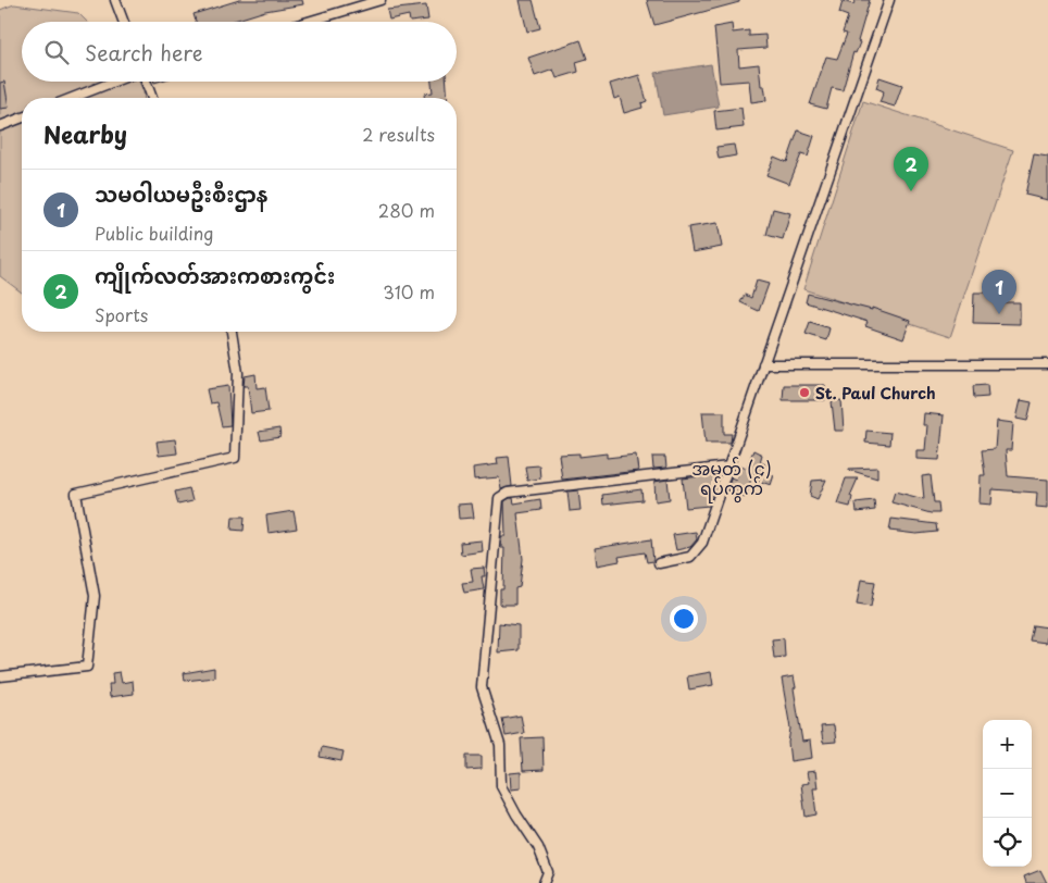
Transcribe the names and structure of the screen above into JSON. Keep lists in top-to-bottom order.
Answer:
{
  "districts": ["အမှတ် (၄) ရပ်ကွက်"],
  "places": ["St. Paul Church"],
  "page": {
    "search": "Search here",
    "heading": ["Nearby", "2 results"],
    "pins": ["2", "1"],
    "list": [
      {
        "mark": "1",
        "name": "သမဝါယမဦးစီးဌာန",
        "note": "Public building",
        "value": "280 m"
      },
      {
        "mark": "2",
        "name": "ကျိုက်လတ်အားကစားကွင်း",
        "note": "Sports",
        "value": "310 m"
      }
    ],
    "map_buttons": ["+", "−"]
  }
}
